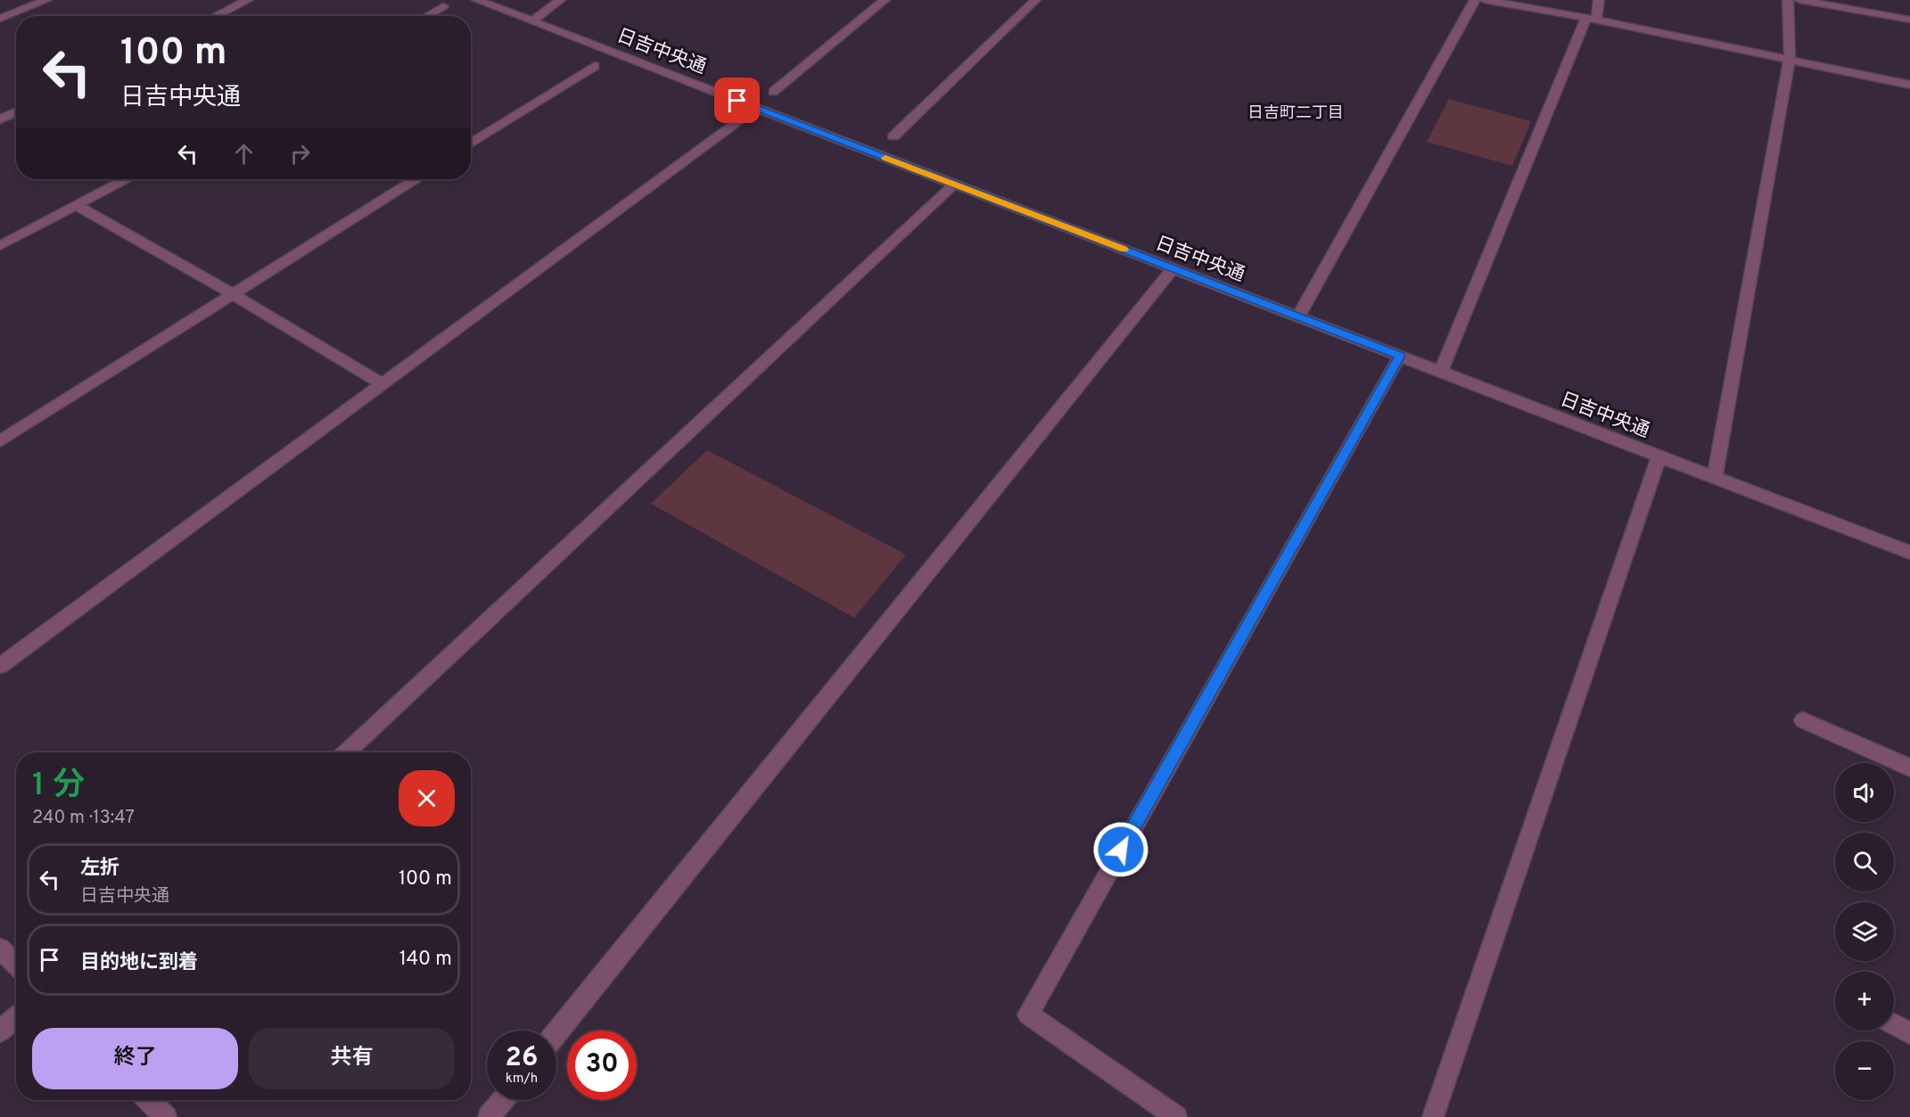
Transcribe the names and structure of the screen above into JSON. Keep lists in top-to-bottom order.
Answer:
{
  "streets": {
    "street": ["日吉中央通"]
  },
  "districts": ["日吉町二丁目"],
  "page": {
    "turn": ["100 m", "日吉中央通"],
    "heading": ["1 分", "240 m · 13:47"],
    "map_buttons": ["+", "−"],
    "list": [
      {
        "name": "左折",
        "note": "日吉中央通",
        "value": "100 m"
      },
      {
        "name": "目的地に到着",
        "value": "140 m"
      }
    ],
    "buttons": ["終了", "共有"],
    "speed": "26 km/h",
    "limit": "30"
  }
}
